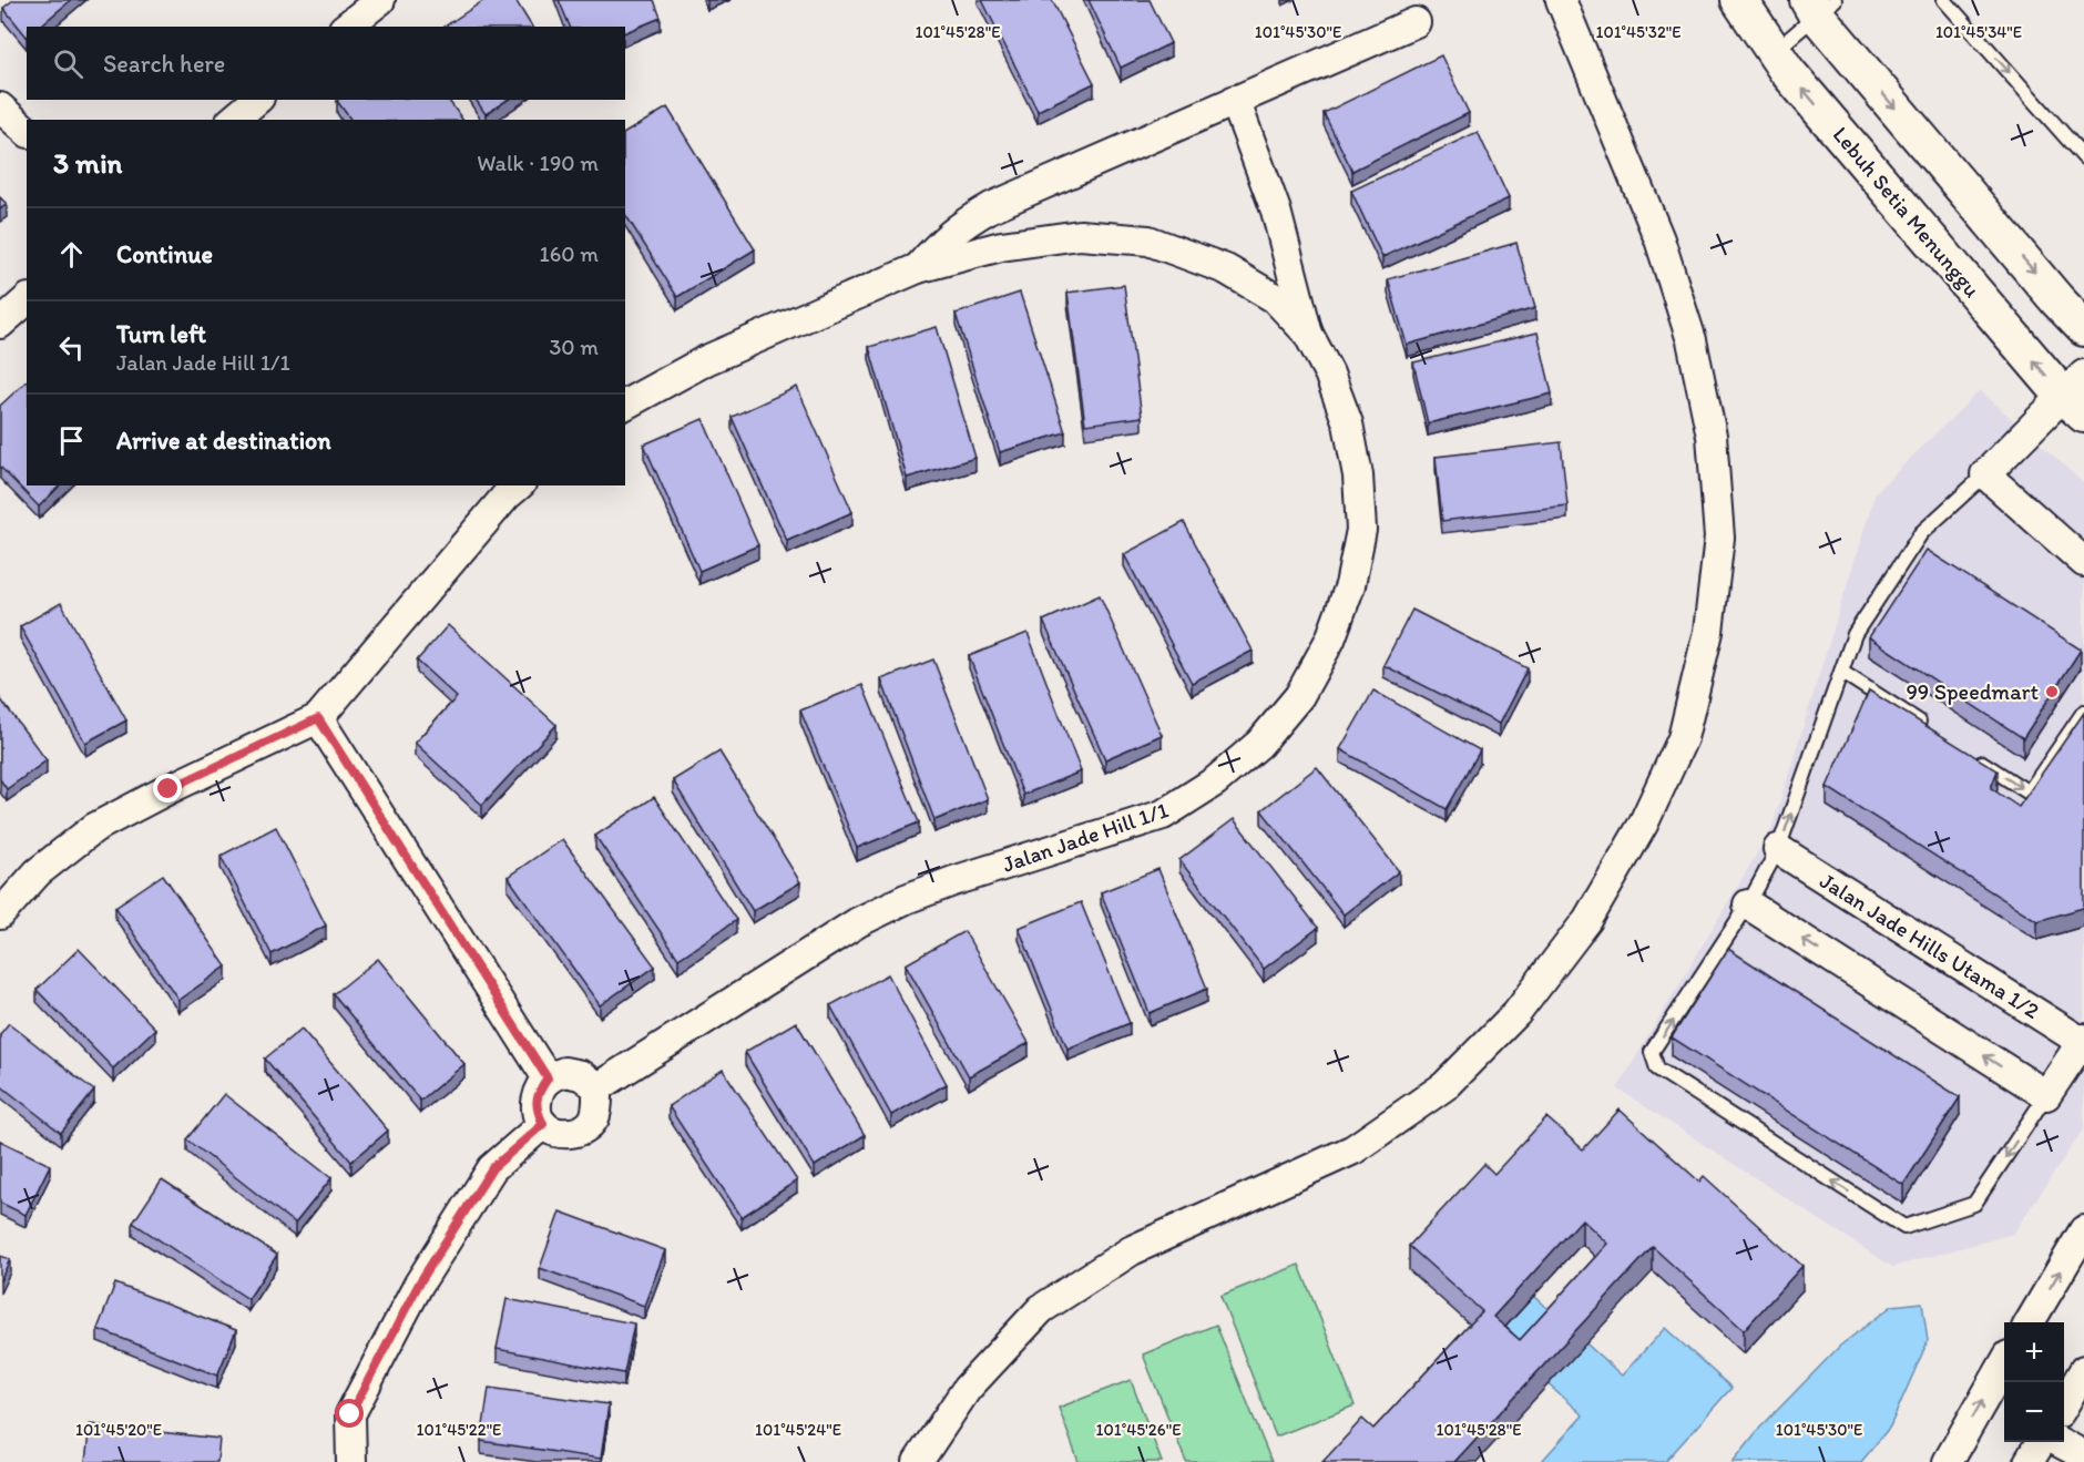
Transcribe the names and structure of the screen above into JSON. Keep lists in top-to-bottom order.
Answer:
{
  "streets": {
    "street": ["Lebuh Setia Menunggu", "Jalan Jade Hill 1/1", "Jalan Jade Hills Utama 1/2"]
  },
  "places": ["99 Speedmart"],
  "page": {
    "search": "Search here",
    "heading": ["3 min", "Walk · 190 m"],
    "list": [
      ["Continue", "160 m"],
      ["Turn left", "Jalan Jade Hill 1/1", "30 m"],
      "Arrive at destination"
    ],
    "map_buttons": ["+", "−"]
  },
  "coordinates": [
    "101°45'34\"E",
    "101°45'28\"E",
    "101°45'30\"E",
    "101°45'32\"E",
    "101°45'20\"E",
    "101°45'22\"E",
    "101°45'24\"E",
    "101°45'26\"E"
  ]
}
